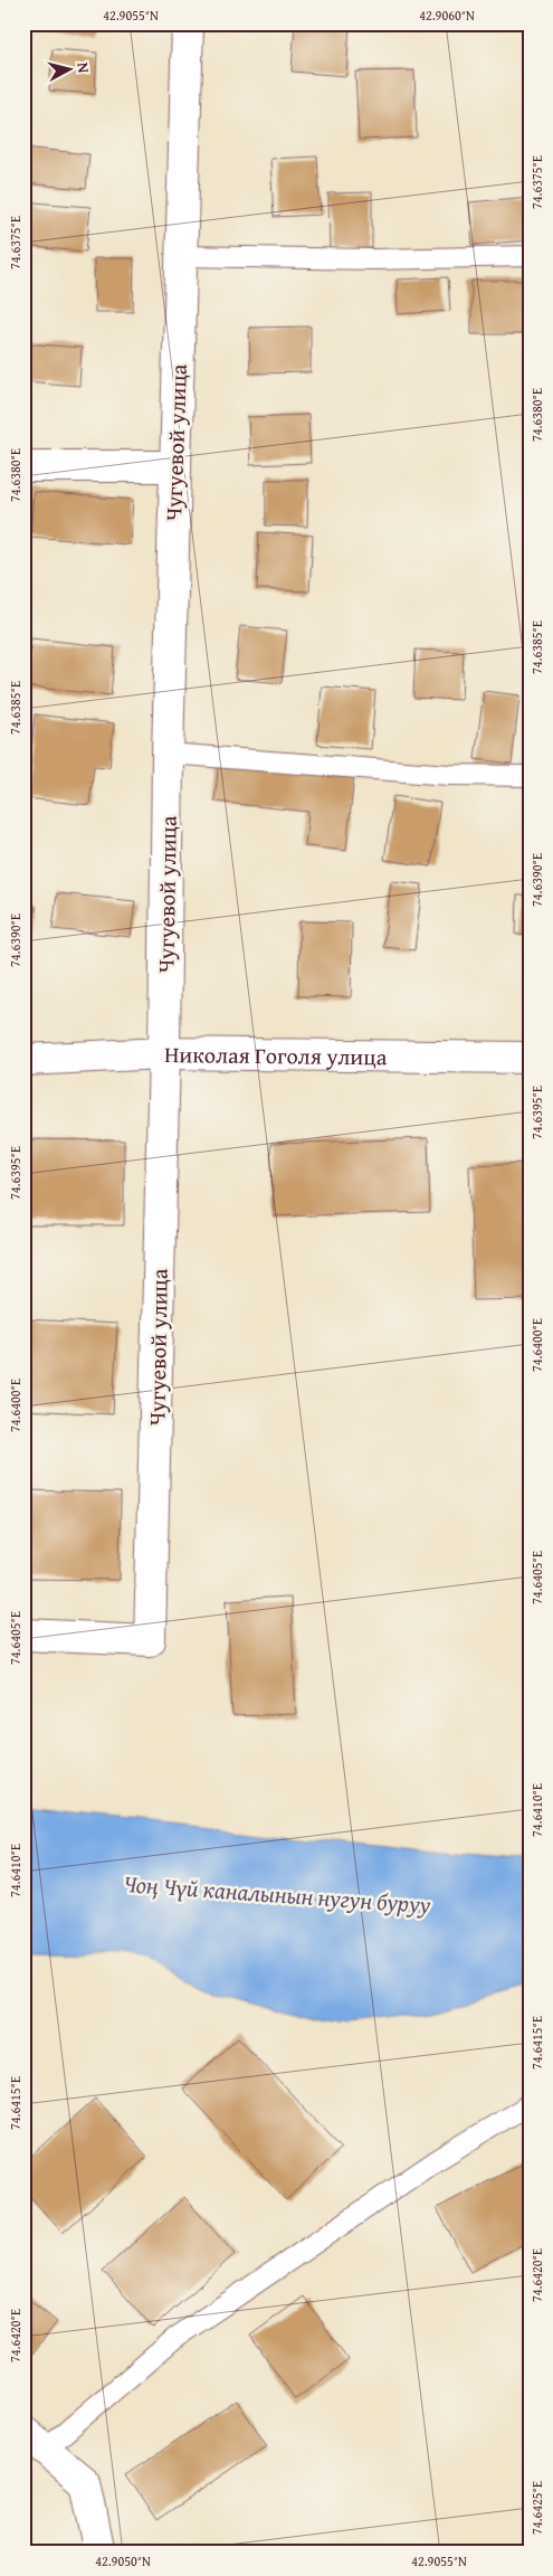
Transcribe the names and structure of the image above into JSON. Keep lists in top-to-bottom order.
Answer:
{
  "streets": {
    "street": ["Чугуевой улица", "Николая Гоголя улица"]
  },
  "crossings": [
    ["Чугуевой улица", "Николая Гоголя улица"]
  ],
  "water": ["Чоң Чүй каналынын нугун буруу"],
  "north": "right",
  "coordinates": [
    "42.9055°N",
    "42.9060°N",
    "74.6375°E",
    "74.6380°E",
    "74.6385°E",
    "74.6390°E",
    "74.6395°E",
    "74.6400°E",
    "74.6405°E",
    "74.6410°E",
    "74.6415°E",
    "74.6420°E",
    "74.6425°E",
    "42.9050°N"
  ]
}
